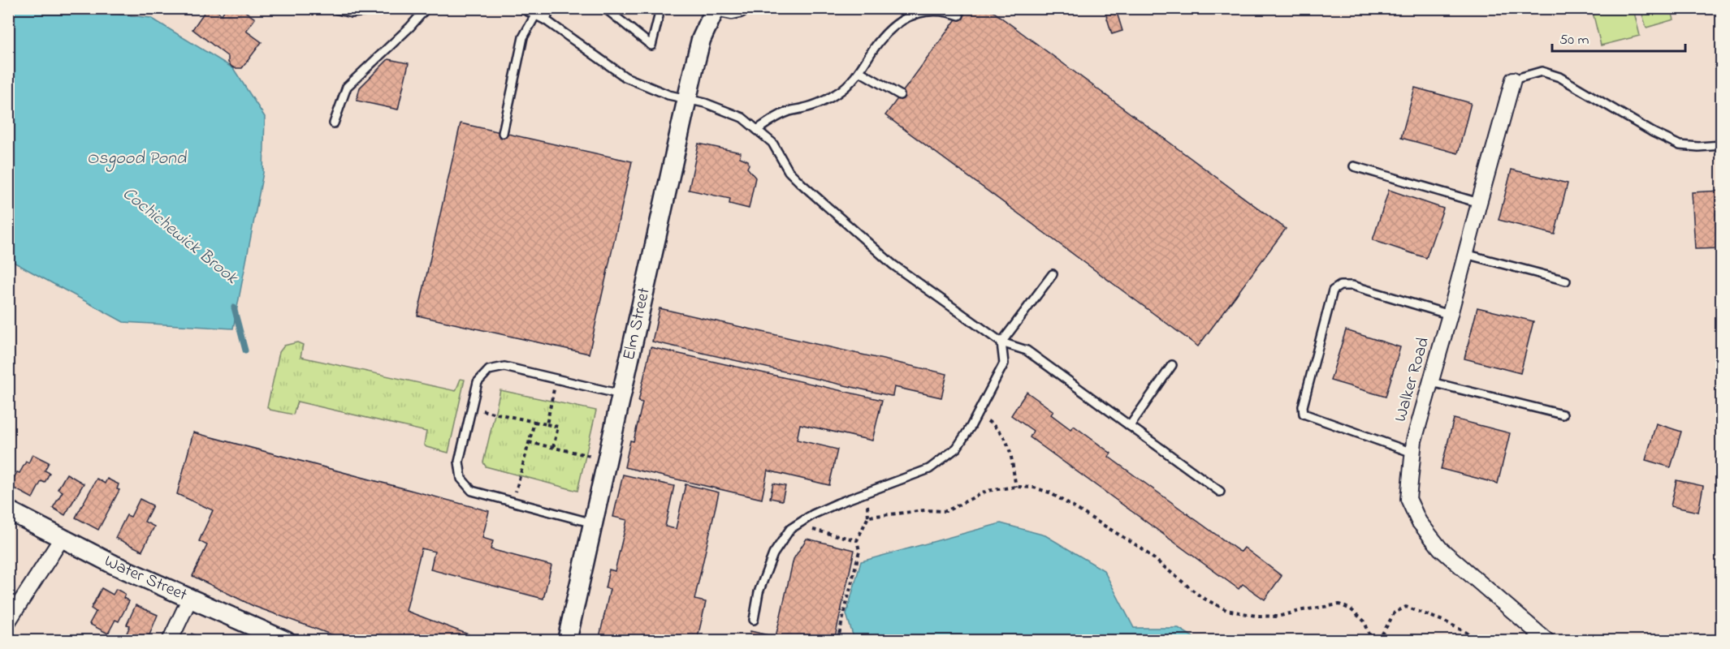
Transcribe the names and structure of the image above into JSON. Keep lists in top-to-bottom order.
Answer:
{
  "streets": {
    "street": ["Elm Street", "Walker Road", "Water Street"]
  },
  "water": ["Osgood Pond", "Cochichewick Brook"],
  "scale_bar": "50 m"
}
